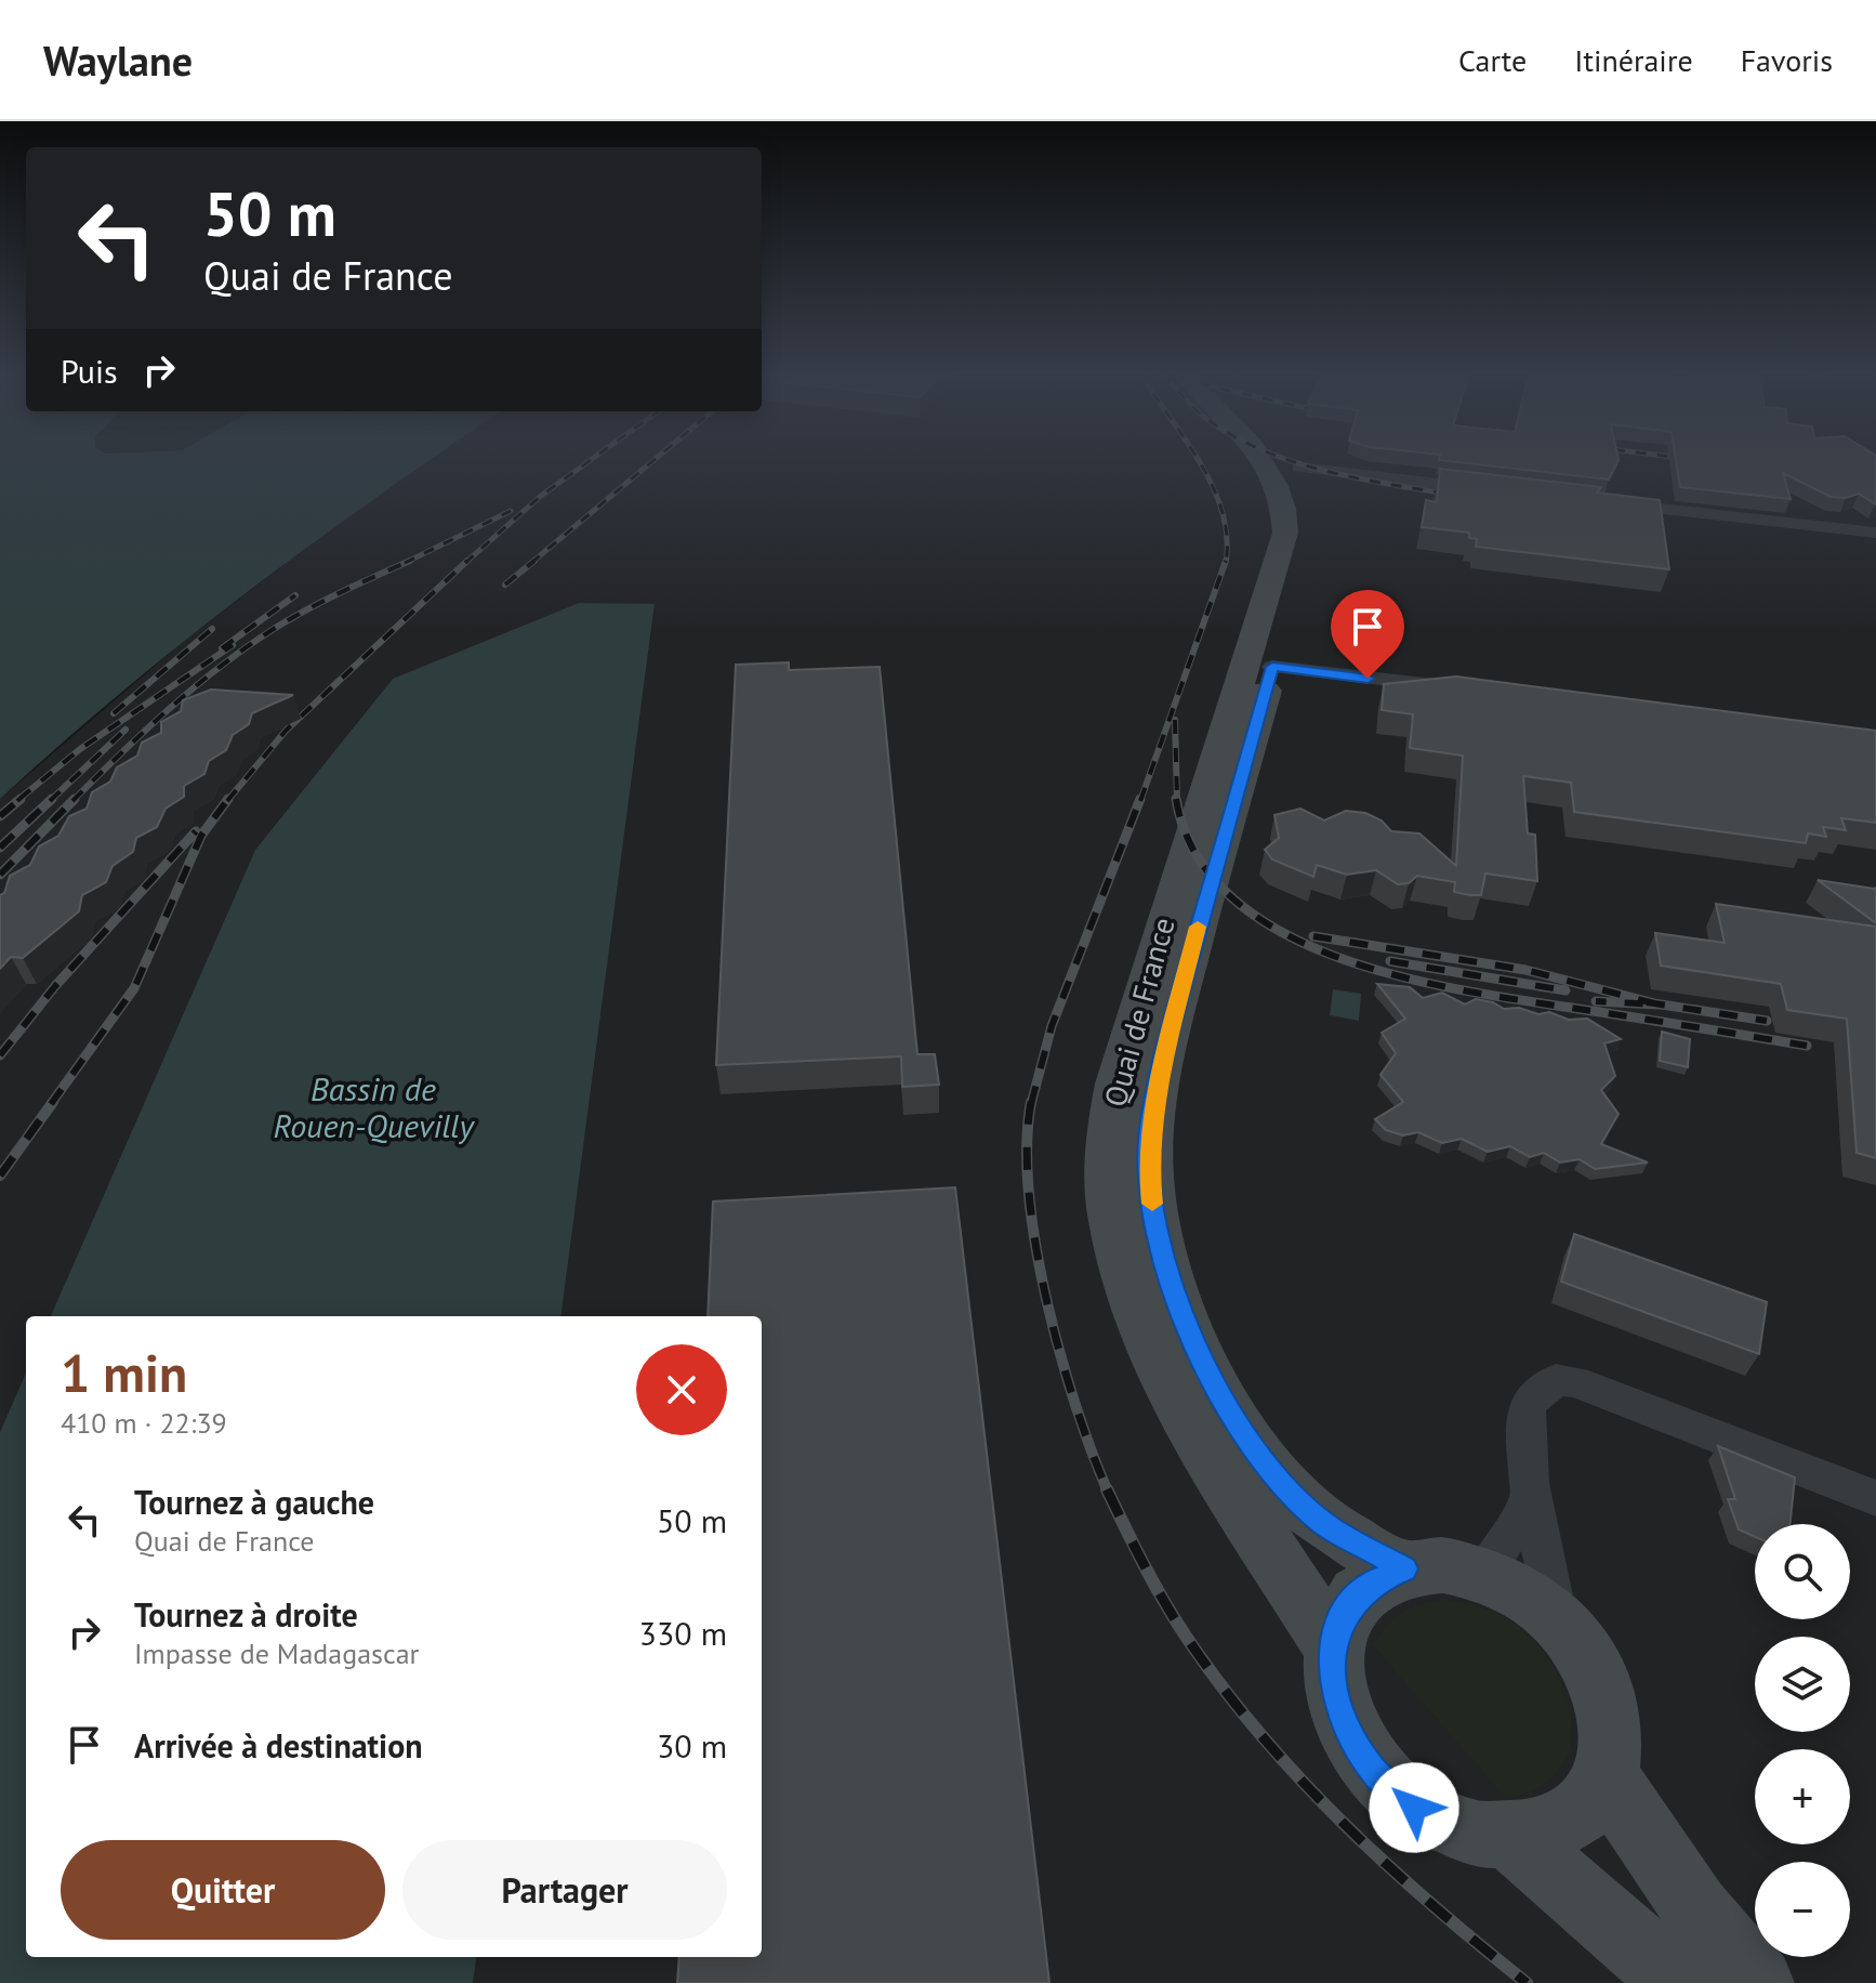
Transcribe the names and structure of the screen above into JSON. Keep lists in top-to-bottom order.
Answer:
{
  "streets": {
    "main road": ["Quai de France"]
  },
  "water": ["Bassin de Rouen-Quevilly"],
  "page": {
    "header": "Waylane",
    "nav": ["Carte", "Itinéraire", "Favoris"],
    "turn": ["50 m", "Quai de France"],
    "then": "Puis",
    "heading": ["1 min", "410 m · 22:39"],
    "list": [
      {
        "name": "Tournez à gauche",
        "note": "Quai de France",
        "value": "50 m"
      },
      {
        "name": "Tournez à droite",
        "note": "Impasse de Madagascar",
        "value": "330 m"
      },
      {
        "name": "Arrivée à destination",
        "value": "30 m"
      }
    ],
    "map_buttons": ["+", "−"],
    "buttons": ["Quitter", "Partager"]
  }
}
